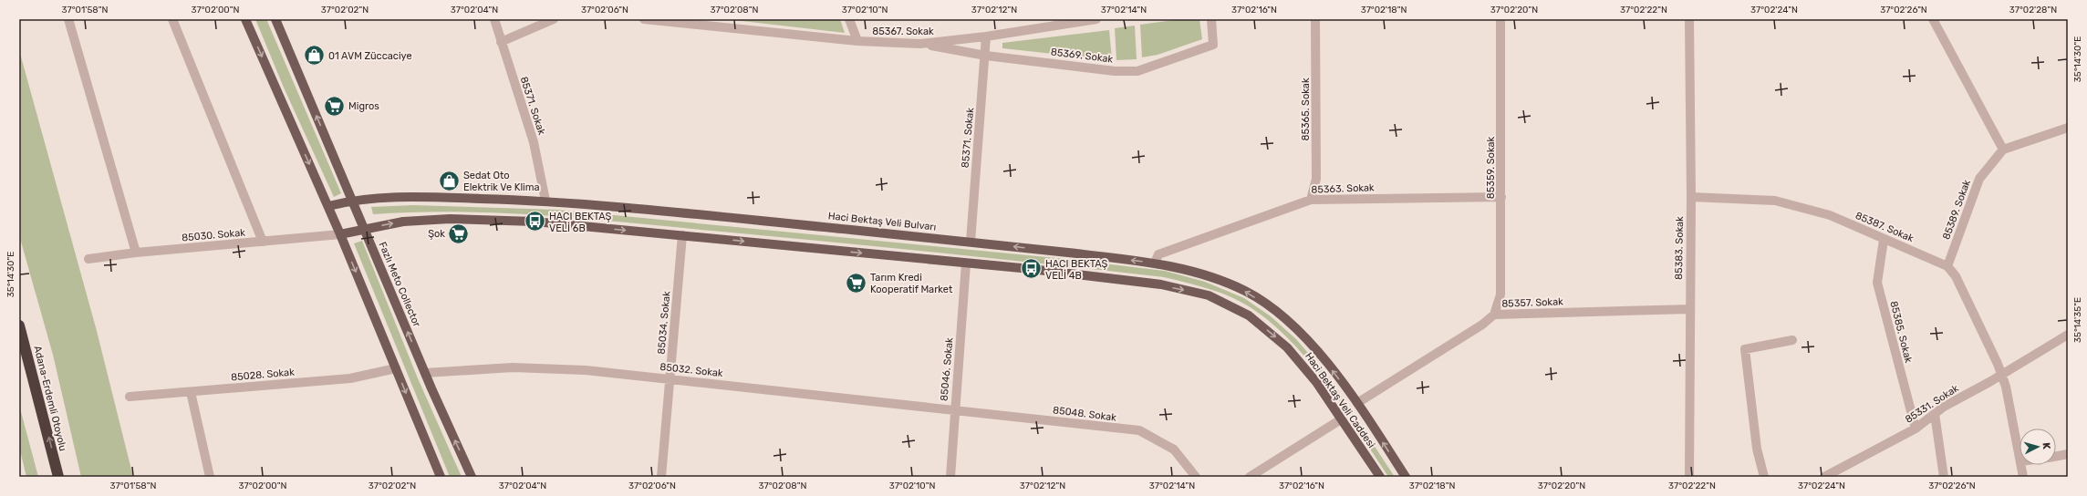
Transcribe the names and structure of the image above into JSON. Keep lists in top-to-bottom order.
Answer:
{
  "streets": {
    "highway": ["Adana-Erdemli Otoyolu"],
    "main road": ["Haci Bektaş Veli Bulvarı", "Fazlı Meto Collector", "Haci Bektaş Veli Caddesi"],
    "street": [
      "85367. Sokak",
      "85369. Sokak",
      "85371. Sokak",
      "85365. Sokak",
      "85359. Sokak",
      "85363. Sokak",
      "85389. Sokak",
      "85387. Sokak",
      "85030. Sokak",
      "85383. Sokak",
      "85357. Sokak",
      "85034. Sokak",
      "85385. Sokak",
      "85046. Sokak",
      "85032. Sokak",
      "85028. Sokak",
      "85331. Sokak",
      "85048. Sokak"
    ]
  },
  "crossings": [
    ["85367. Sokak", "85369. Sokak"],
    ["85367. Sokak", "85371. Sokak"],
    ["85369. Sokak", "85371. Sokak"],
    ["85371. Sokak", "Haci Bektaş Veli Bulvarı"],
    ["85365. Sokak", "85363. Sokak"],
    ["85359. Sokak", "85363. Sokak"],
    ["85359. Sokak", "85357. Sokak"],
    ["85363. Sokak", "Haci Bektaş Veli Bulvarı"],
    ["85389. Sokak", "85387. Sokak"],
    ["Haci Bektaş Veli Bulvarı", "Fazlı Meto Collector"],
    ["Haci Bektaş Veli Bulvarı", "85357. Sokak"],
    ["Haci Bektaş Veli Bulvarı", "Haci Bektaş Veli Caddesi"],
    ["85387. Sokak", "85383. Sokak"],
    ["85387. Sokak", "85385. Sokak"],
    ["85383. Sokak", "85357. Sokak"],
    ["Fazlı Meto Collector", "85032. Sokak"],
    ["85357. Sokak", "Haci Bektaş Veli Caddesi"],
    ["85034. Sokak", "85032. Sokak"],
    ["85385. Sokak", "85331. Sokak"],
    ["85046. Sokak", "85032. Sokak"],
    ["85046. Sokak", "Haci Bektaş Veli Caddesi"],
    ["85046. Sokak", "85048. Sokak"],
    ["85032. Sokak", "85048. Sokak"]
  ],
  "one_way": ["Haci Bektaş Veli Bulvarı", "Adana-Erdemli Otoyolu"],
  "places": {
    "shop": ["01 AVM Züccaciye", "Sedat Oto Elektrik Ve Klima"],
    "supermarket": ["Migros", "Şok", "Tarım Kredi Kooperatif Market"],
    "bus stop": ["HACI BEKTAŞ VELİ 6B", "HACI BEKTAŞ VELİ 4B"]
  },
  "north": "right",
  "coordinates": [
    "37°01'58\"N",
    "37°02'00\"N",
    "37°02'02\"N",
    "37°02'04\"N",
    "37°02'06\"N",
    "37°02'08\"N",
    "37°02'10\"N",
    "37°02'12\"N",
    "37°02'14\"N",
    "37°02'16\"N",
    "37°02'18\"N",
    "37°02'20\"N",
    "37°02'22\"N",
    "37°02'24\"N",
    "37°02'26\"N",
    "37°02'28\"N",
    "35°14'30\"E",
    "35°14'35\"E"
  ]
}
